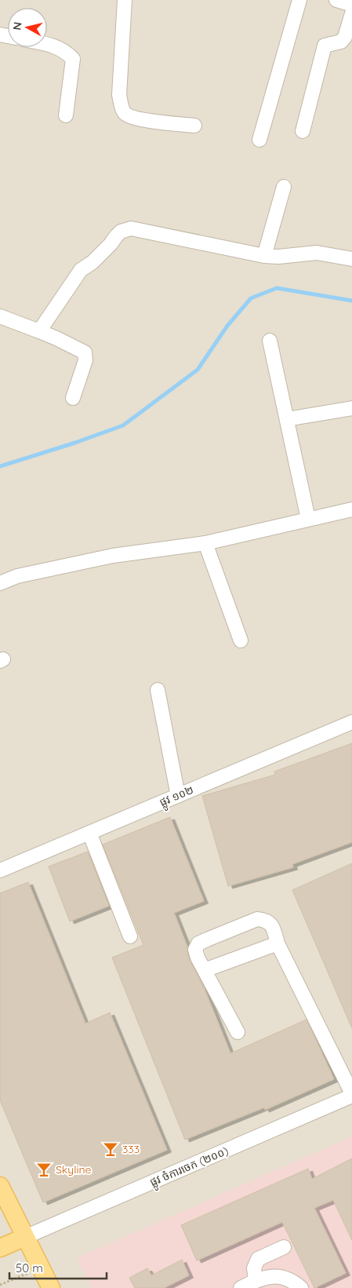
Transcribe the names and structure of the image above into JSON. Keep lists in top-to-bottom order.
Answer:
{
  "streets": {
    "street": ["ផ្លូវ ១០២", "ផ្លូវ ចំការចេក (២០០)"]
  },
  "places": {
    "bar": ["333", "Skyline"]
  },
  "scale_bar": "50 m",
  "north": "left"
}
